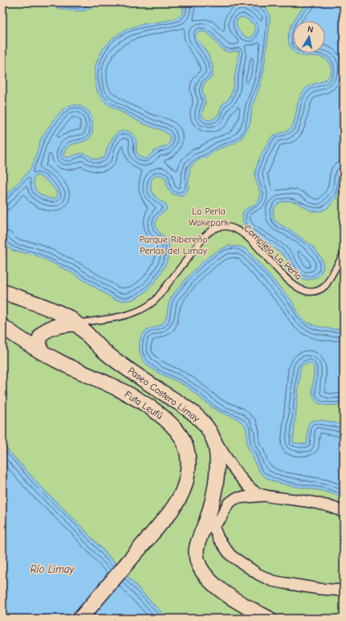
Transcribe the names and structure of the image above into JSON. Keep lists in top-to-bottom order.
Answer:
{
  "streets": {
    "street": ["Paseo Costero Limay", "Futa Leufú"],
    "lane": ["Complejo La Perla"]
  },
  "crossings": [
    ["Complejo La Perla", "Paseo Costero Limay"]
  ],
  "water": ["Río Limay"],
  "parks": ["La Perla Wakepark", "Parque Ribereño Perlas del Limay"],
  "north": "top"
}
